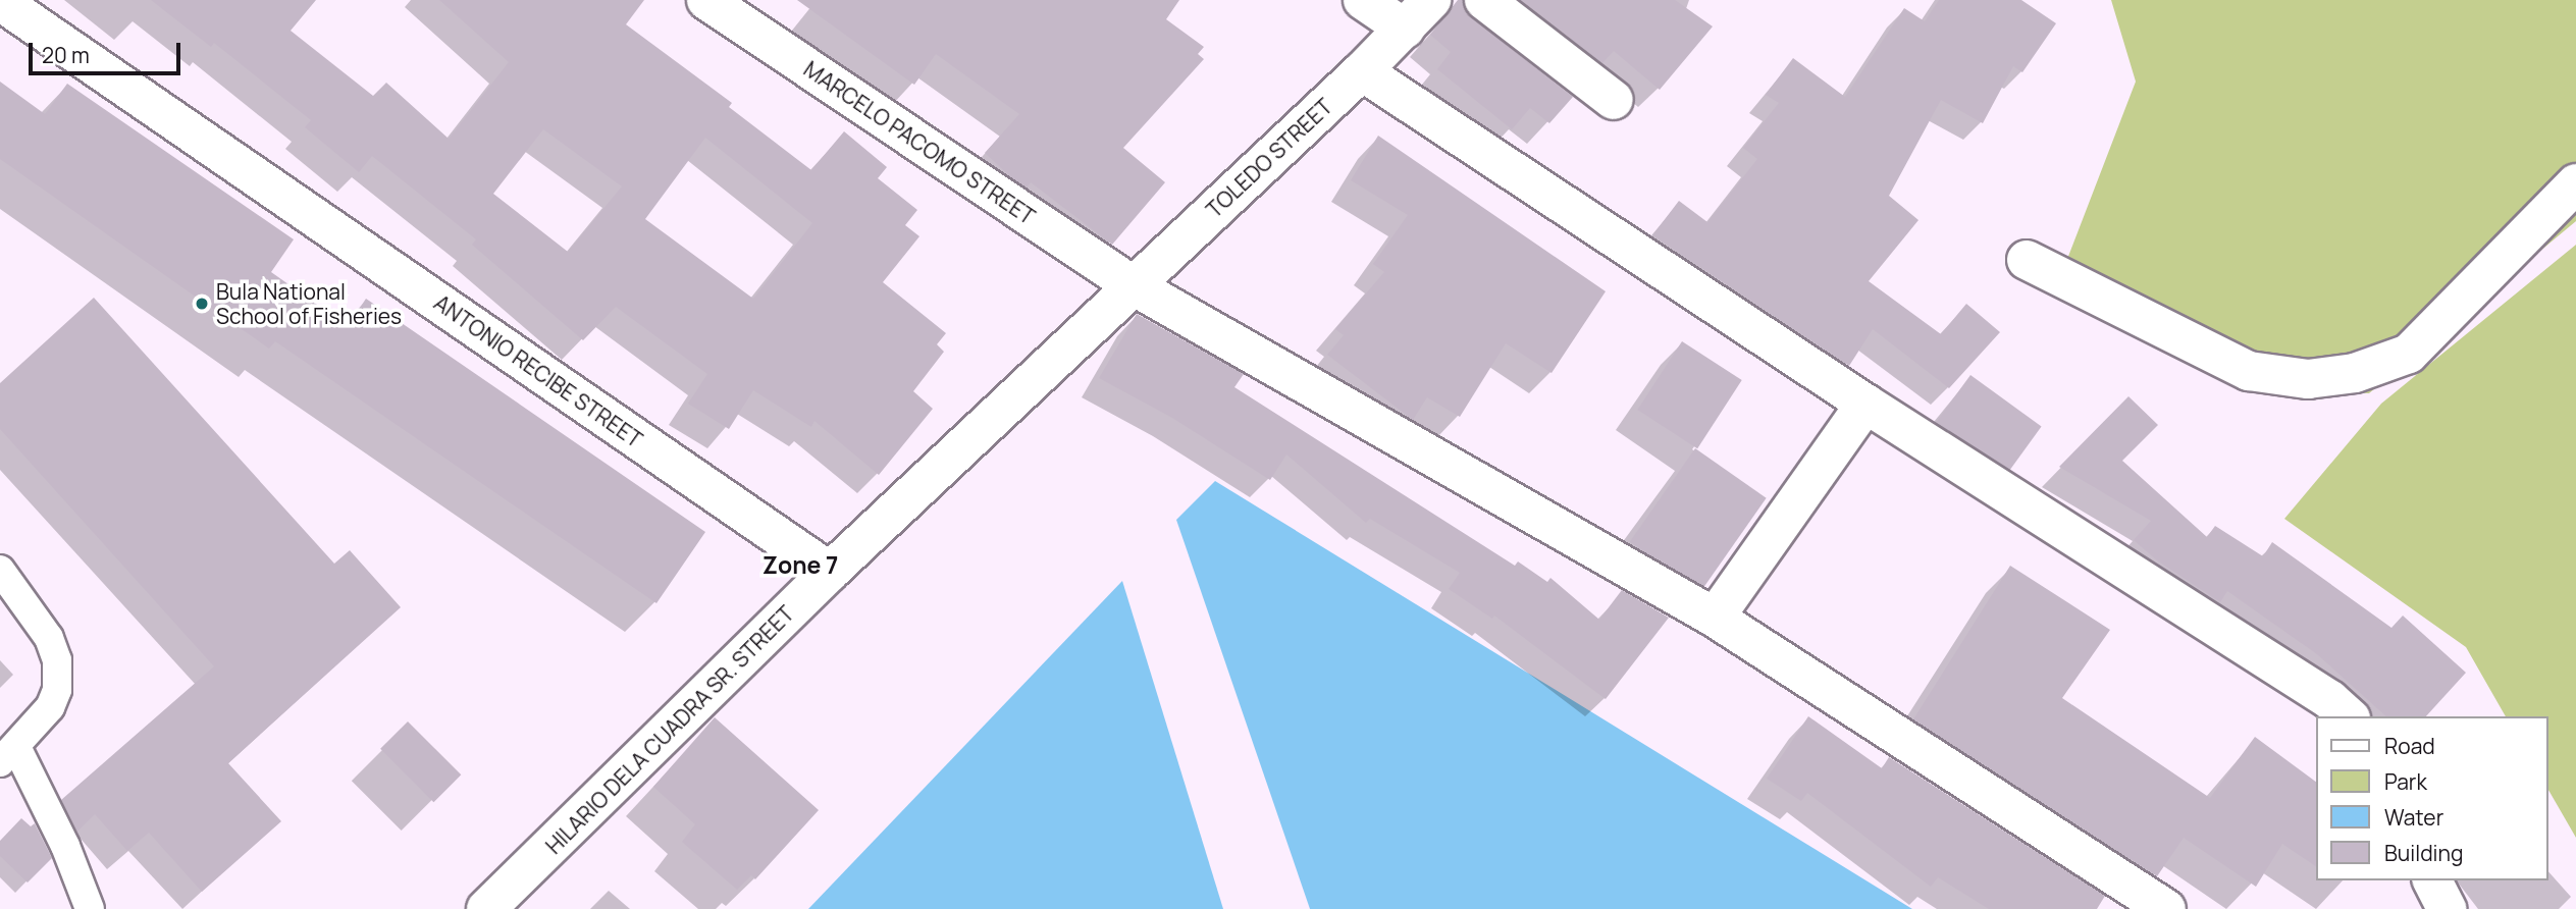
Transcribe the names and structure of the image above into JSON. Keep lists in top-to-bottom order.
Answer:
{
  "streets": {
    "street": [
      "MARCELO PACOMO STREET",
      "TOLEDO STREET",
      "ANTONIO RECIBE STREET",
      "HILARIO DELA CUADRA SR. STREET"
    ]
  },
  "crossings": [
    ["MARCELO PACOMO STREET", "TOLEDO STREET"],
    ["MARCELO PACOMO STREET", "HILARIO DELA CUADRA SR. STREET"],
    ["TOLEDO STREET", "HILARIO DELA CUADRA SR. STREET"],
    ["ANTONIO RECIBE STREET", "HILARIO DELA CUADRA SR. STREET"]
  ],
  "districts": ["Zone 7"],
  "places": ["Bula National School of Fisheries"],
  "legend": [
    "Road",
    "Park",
    "Water",
    "Building"
  ],
  "scale_bar": "20 m"
}
